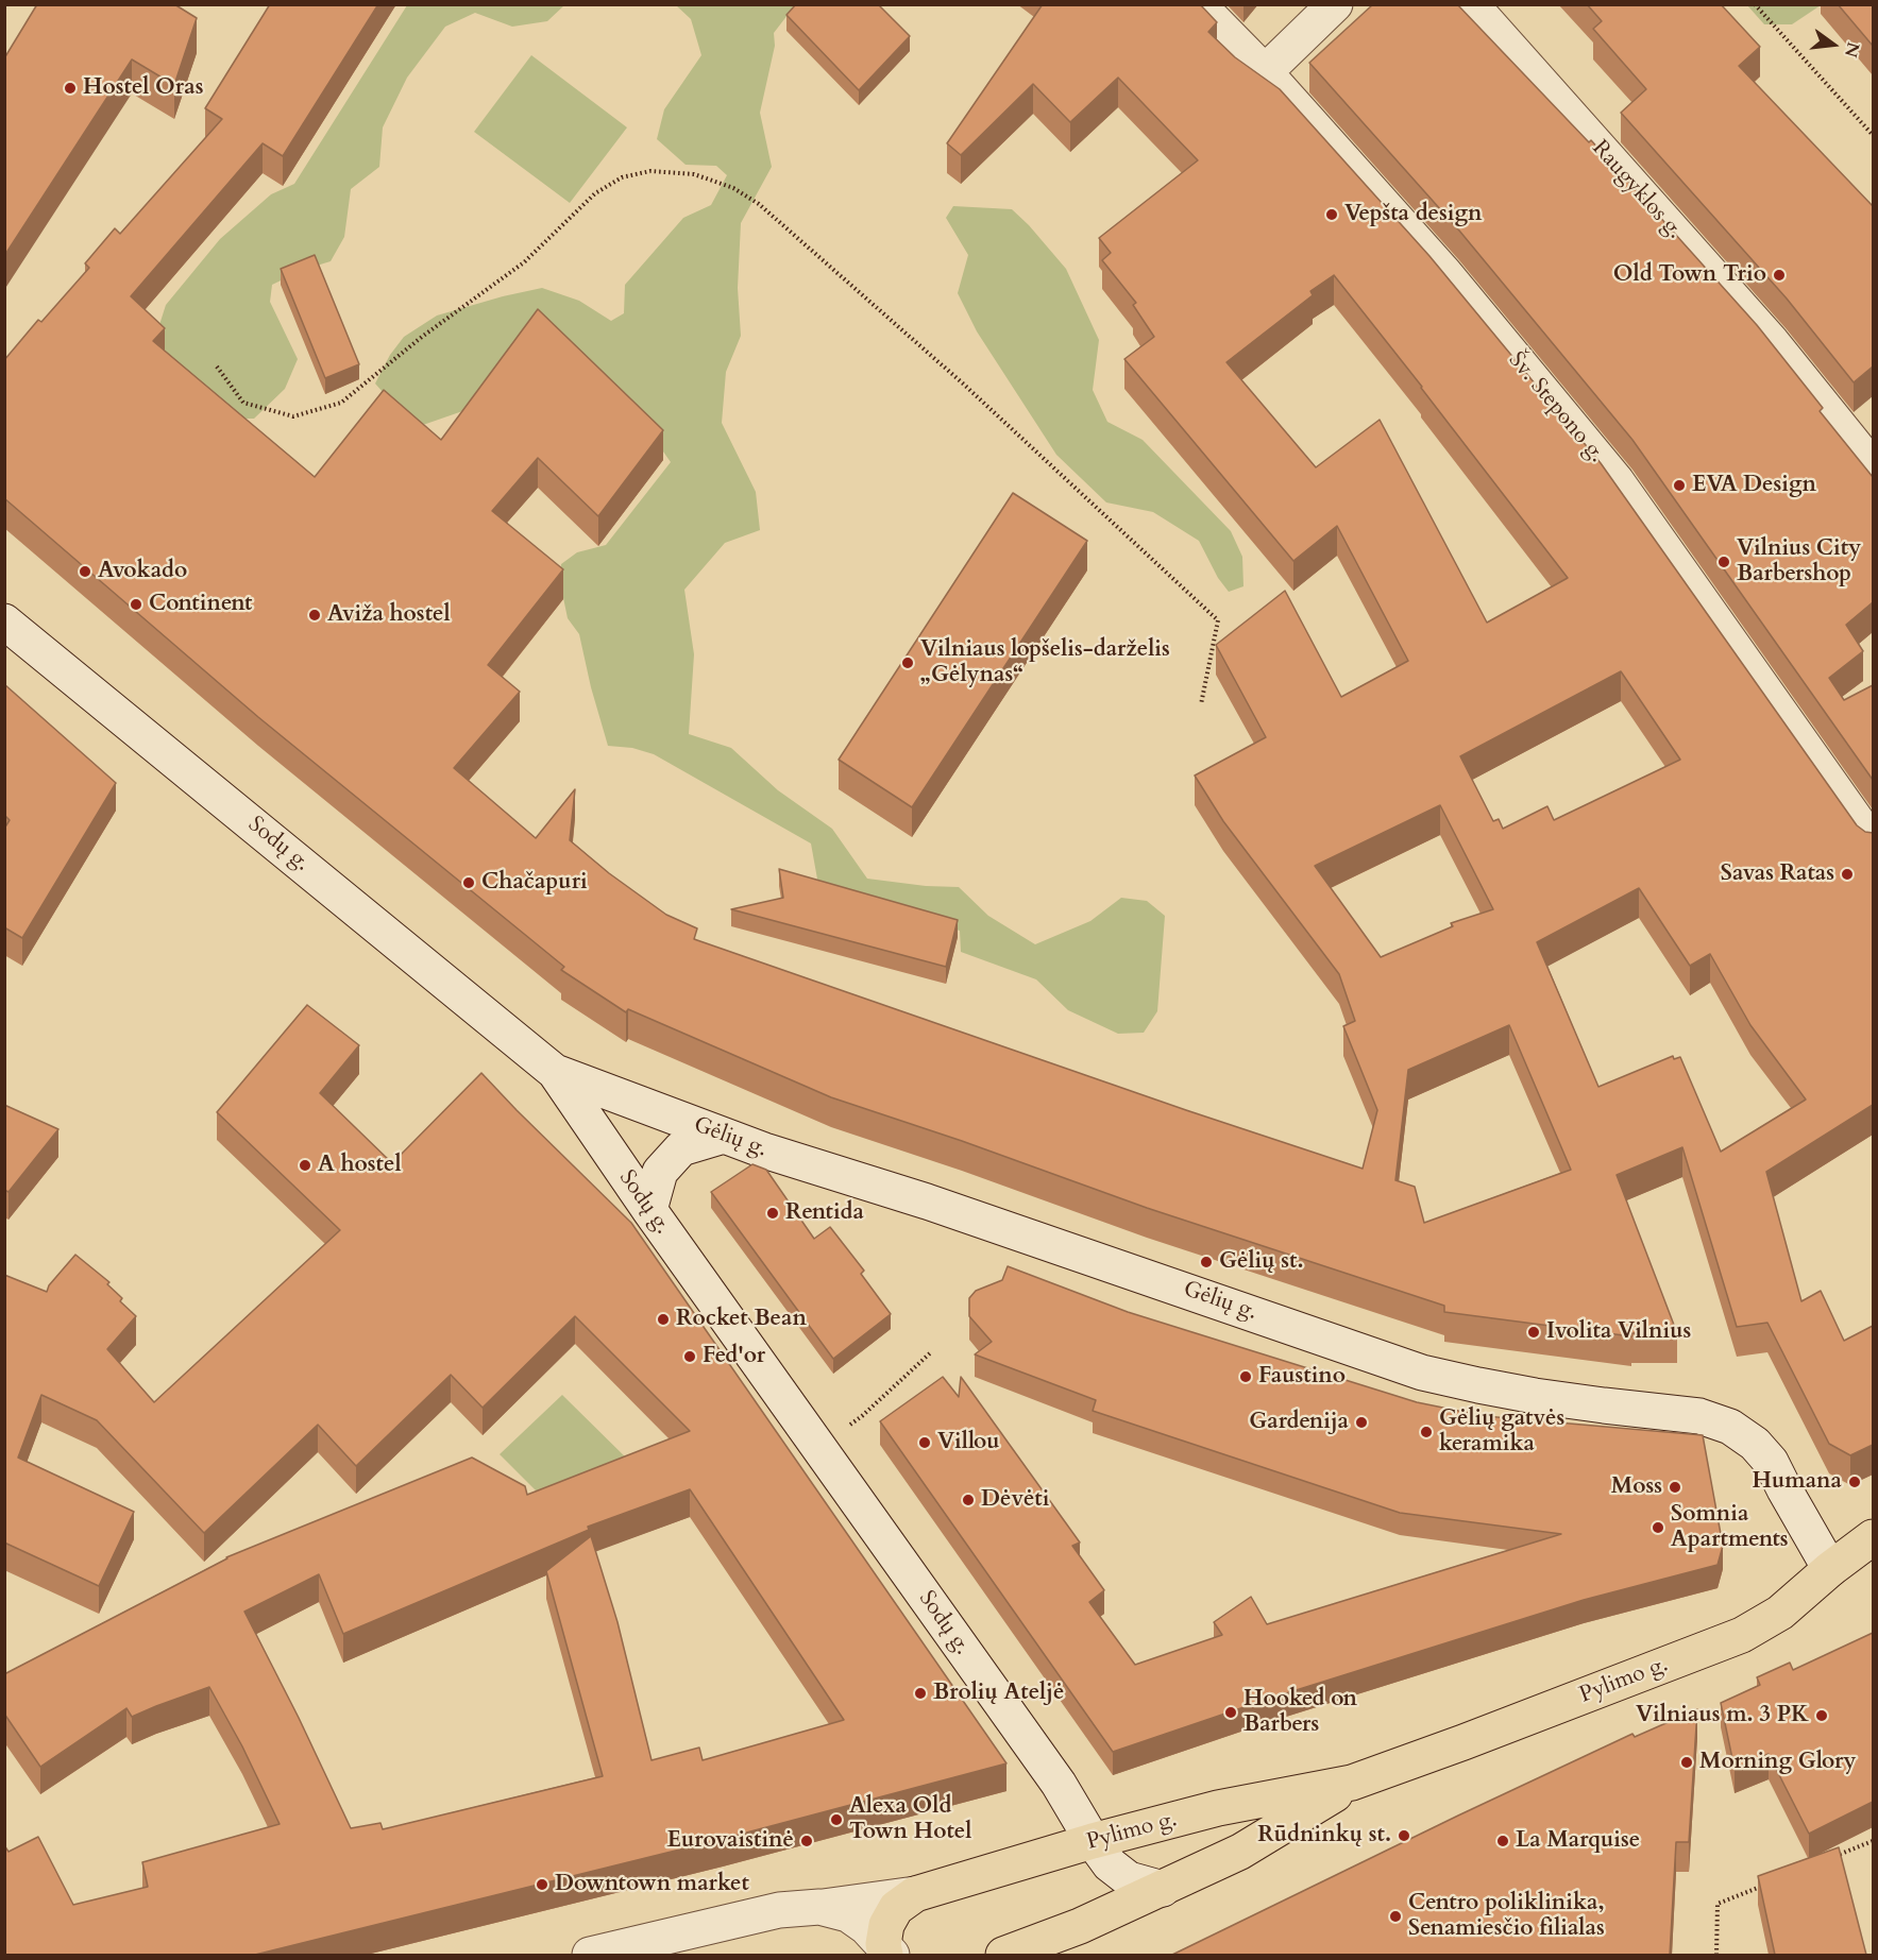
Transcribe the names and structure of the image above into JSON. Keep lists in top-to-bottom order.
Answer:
{
  "streets": {
    "main road": [
      "Raugyklos g.",
      "Šv. Stepono g.",
      "Sodų g.",
      "Gėlių g.",
      "Pylimo g."
    ]
  },
  "crossings": [
    ["Sodų g.", "Gėlių g."],
    ["Sodų g.", "Pylimo g."],
    ["Gėlių g.", "Pylimo g."]
  ],
  "places": [
    "Hostel Oras",
    "Vepšta design",
    "Old Town Trio",
    "EVA Design",
    "Vilnius City Barbershop",
    "Avokado",
    "Continent",
    "Aviža hostel",
    "Vilniaus lopšelis-darželis „Gėlynas“",
    "Savas Ratas",
    "Chačapuri",
    "A hostel",
    "Rentida",
    "Gėlių st.",
    "Rocket Bean",
    "Ivolita Vilnius",
    "Fed'or",
    "Faustino",
    "Gardenija",
    "Gėlių gatvės keramika",
    "Villou",
    "Humana",
    "Moss",
    "Dėvėti",
    "Somnia Apartments",
    "Brolių Ateljė",
    "Hooked on Barbers",
    "Vilniaus m. 3 PK",
    "Morning Glory",
    "Alexa Old Town Hotel",
    "Rūdninkų st.",
    "Eurovaistinė",
    "La Marquise",
    "Downtown market",
    "Centro poliklinika, Senamiesčio filialas"
  ],
  "north": "right"
}
